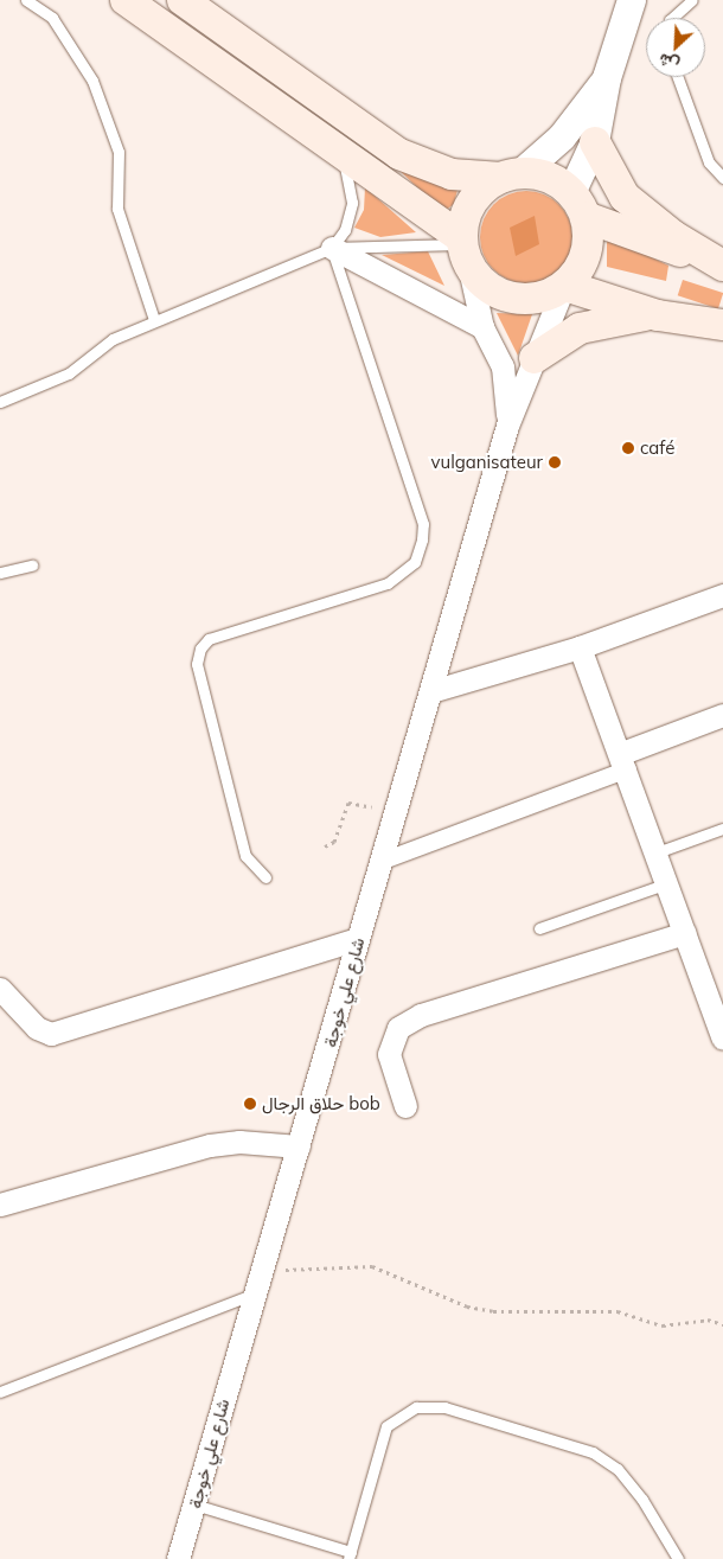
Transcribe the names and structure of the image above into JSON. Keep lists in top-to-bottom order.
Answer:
{
  "streets": {
    "street": ["شارع علي خوجة"]
  },
  "places": ["café", "vulganisateur", "حلاق الرجال bob"],
  "north": "bottom left"
}
